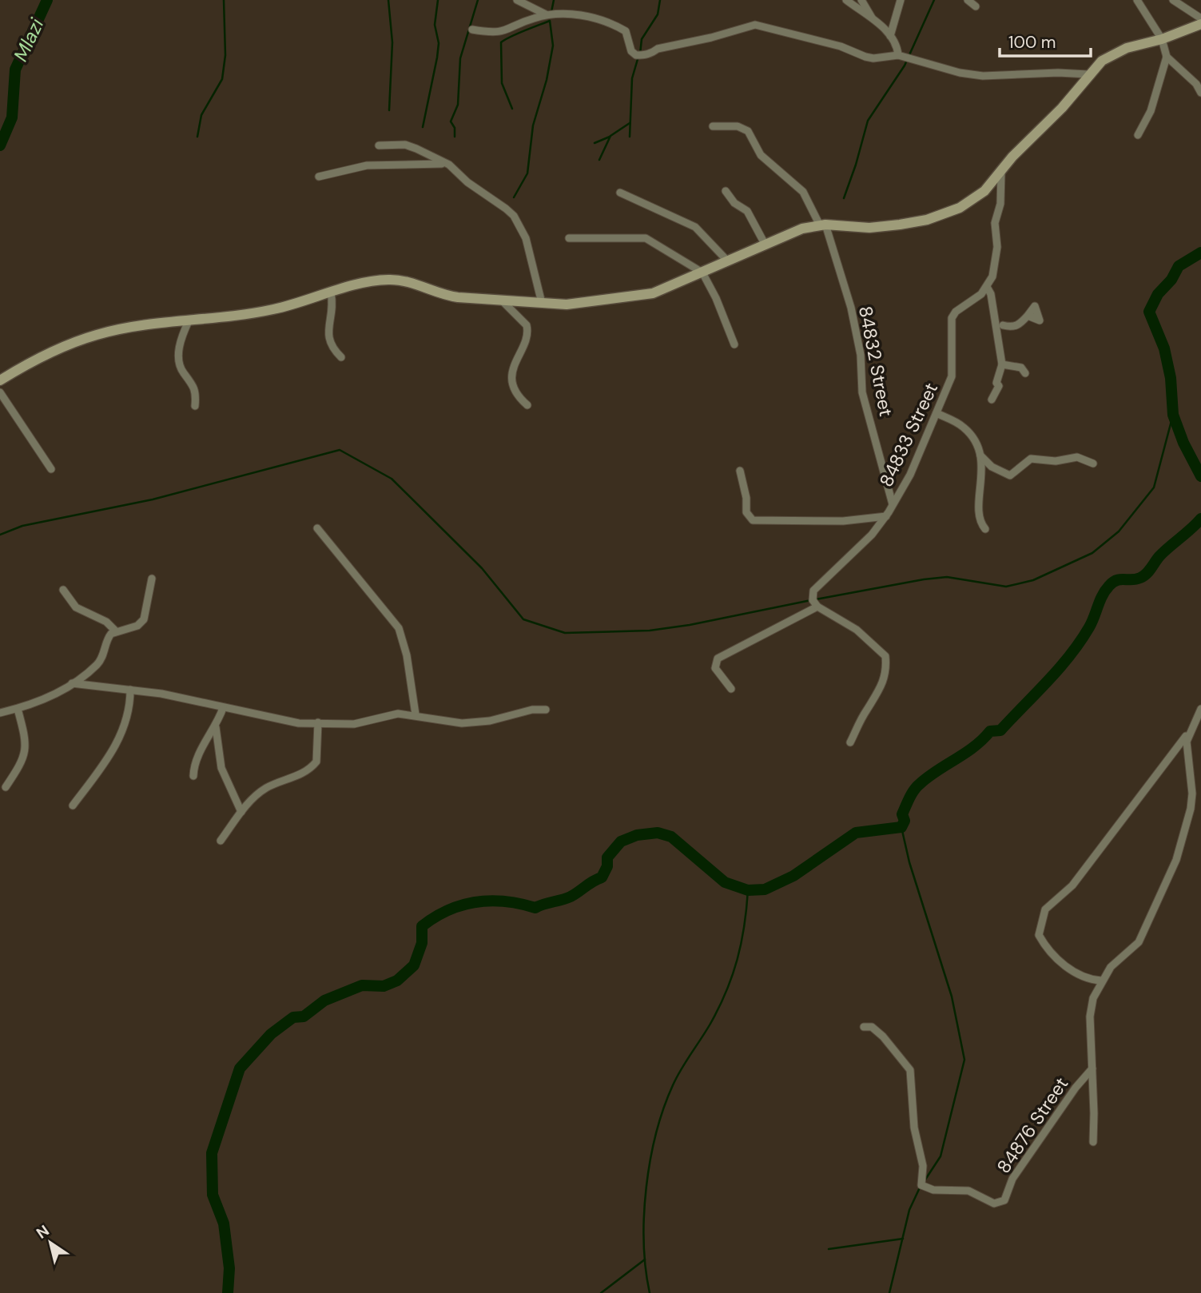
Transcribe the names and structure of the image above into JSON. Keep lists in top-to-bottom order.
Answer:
{
  "streets": {
    "street": ["84832 Street", "84833 Street", "84876 Street"]
  },
  "crossings": [
    ["84832 Street", "84833 Street"]
  ],
  "water": ["Mlazi"],
  "scale_bar": "100 m",
  "north": "top left"
}
